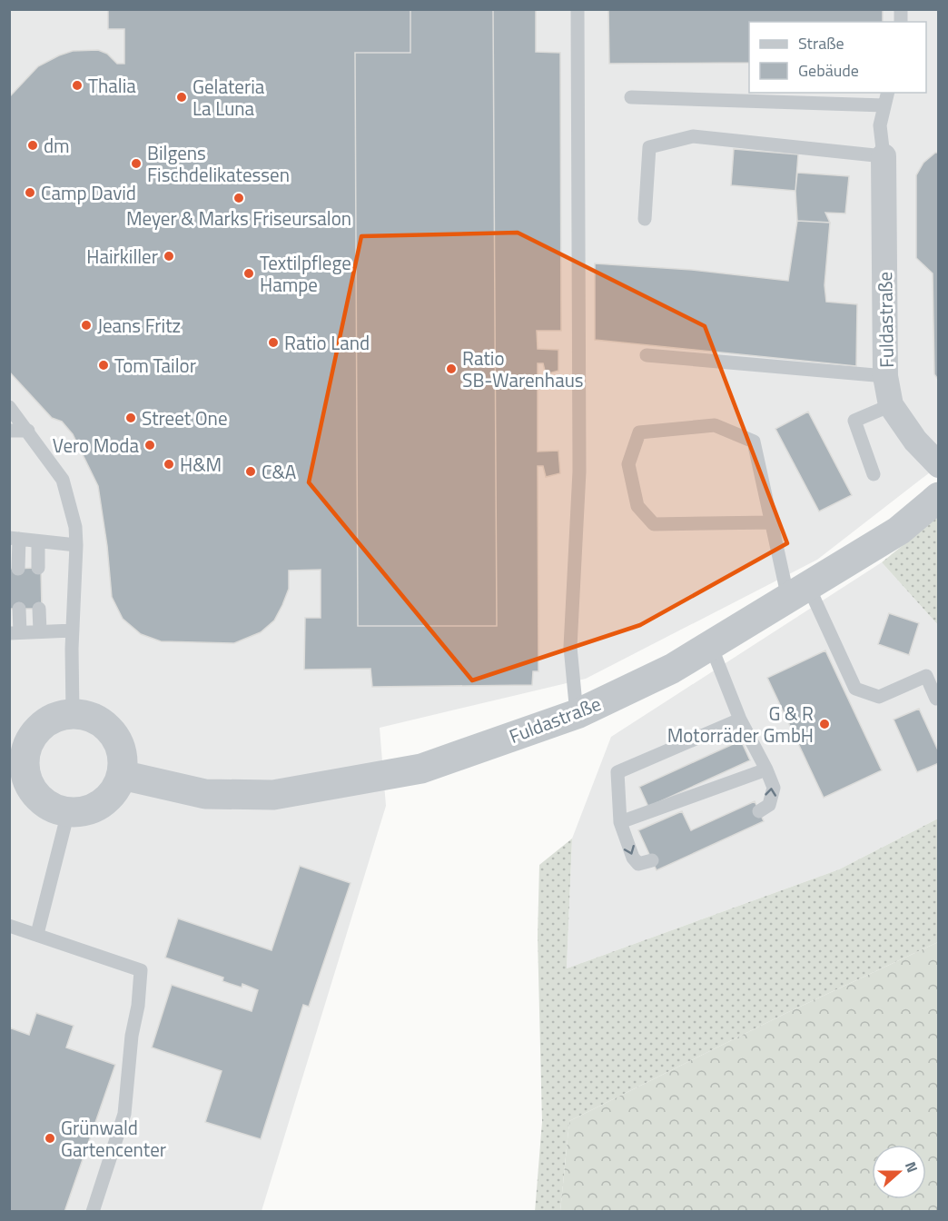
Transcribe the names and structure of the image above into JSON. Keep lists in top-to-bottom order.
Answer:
{
  "streets": {
    "street": ["Fuldastraße"]
  },
  "places": [
    "Thalia",
    "Gelateria La Luna",
    "dm",
    "Bilgens Fischdelikatessen",
    "Camp David",
    "Meyer & Marks Friseursalon",
    "Hairkiller",
    "Textilpflege Hampe",
    "Jeans Fritz",
    "Ratio Land",
    "Tom Tailor",
    "Ratio SB-Warenhaus",
    "Street One",
    "Vero Moda",
    "H&M",
    "C&A",
    "G & R Motorräder GmbH",
    "Grünwald Gartencenter"
  ],
  "legend": ["Straße", "Gebäude"],
  "north": "right"
}
